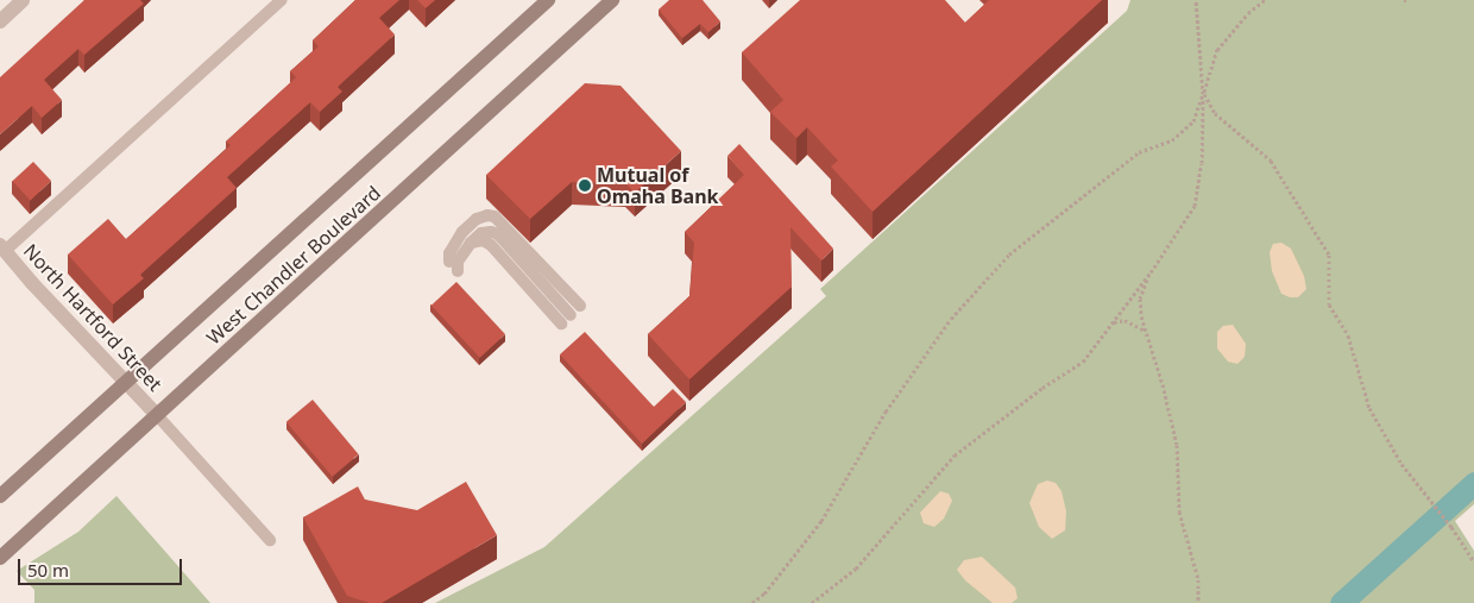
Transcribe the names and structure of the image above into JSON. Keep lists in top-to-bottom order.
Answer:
{
  "streets": {
    "main road": ["West Chandler Boulevard"],
    "street": ["North Hartford Street"]
  },
  "crossings": [
    ["West Chandler Boulevard", "North Hartford Street"]
  ],
  "places": ["Mutual of Omaha Bank"],
  "scale_bar": "50 m"
}
